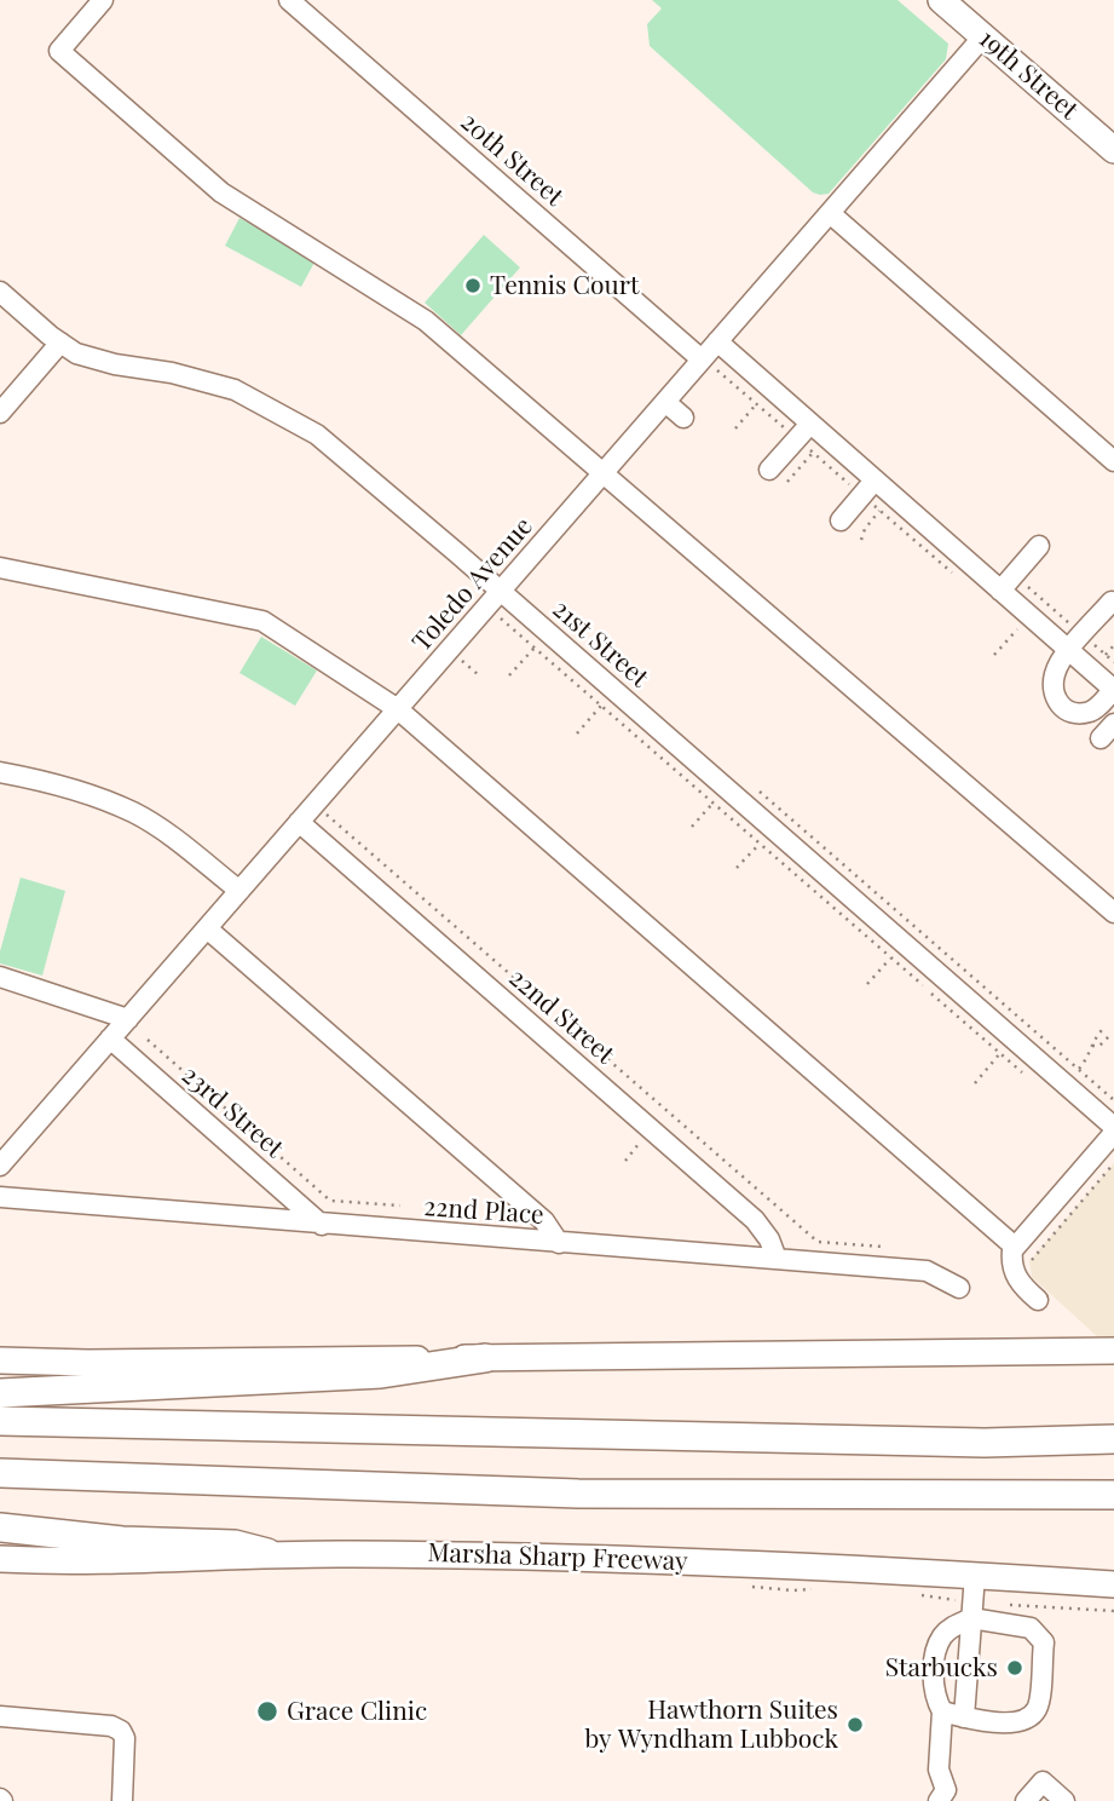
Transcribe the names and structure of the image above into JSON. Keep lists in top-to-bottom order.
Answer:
{
  "streets": {
    "main road": ["19th Street", "Marsha Sharp Freeway"],
    "street": [
      "20th Street",
      "Toledo Avenue",
      "21st Street",
      "22nd Street",
      "23rd Street",
      "22nd Place"
    ]
  },
  "crossings": [
    ["19th Street", "Toledo Avenue"],
    ["20th Street", "Toledo Avenue"],
    ["Toledo Avenue", "21st Street"],
    ["Toledo Avenue", "22nd Street"],
    ["Toledo Avenue", "23rd Street"],
    ["22nd Street", "22nd Place"],
    ["23rd Street", "22nd Place"]
  ],
  "places": [
    "Tennis Court",
    "Starbucks",
    "Grace Clinic",
    "Hawthorn Suites by Wyndham Lubbock"
  ]
}
